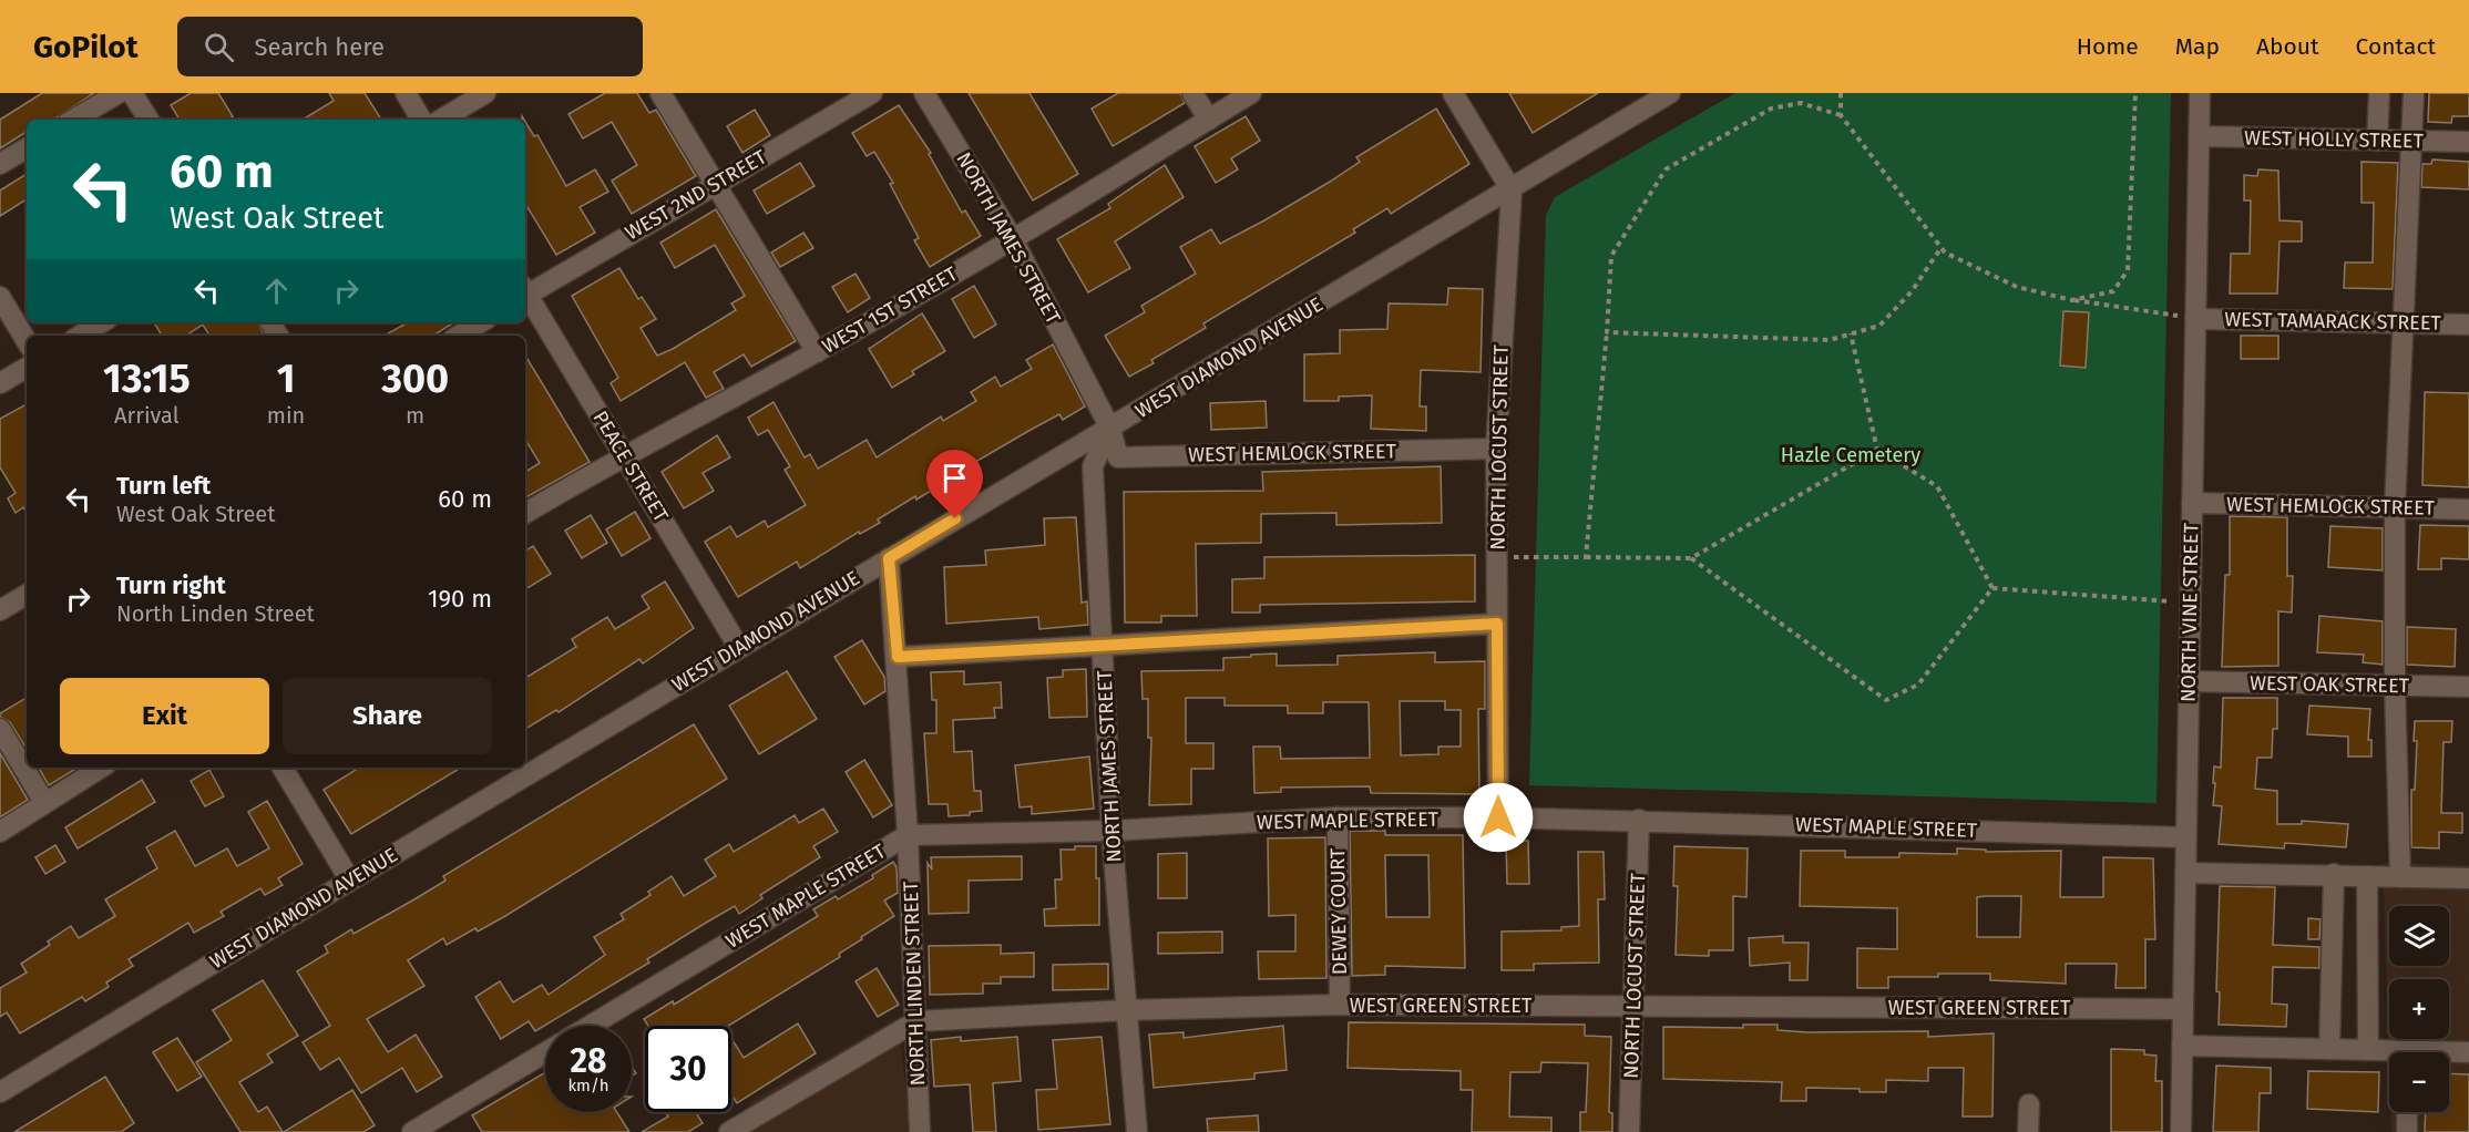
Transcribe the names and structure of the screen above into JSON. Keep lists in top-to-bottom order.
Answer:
{
  "streets": {
    "street": [
      "WEST HOLLY STREET",
      "WEST 2ND STREET",
      "NORTH JAMES STREET",
      "WEST 1ST STREET",
      "WEST TAMARACK STREET",
      "WEST DIAMOND AVENUE",
      "NORTH LOCUST STREET",
      "WEST HEMLOCK STREET",
      "PEACE STREET",
      "NORTH VINE STREET",
      "WEST OAK STREET",
      "WEST MAPLE STREET",
      "DEWEY COURT",
      "NORTH LINDEN STREET",
      "WEST GREEN STREET"
    ]
  },
  "crossings": [
    ["WEST HOLLY STREET", "NORTH VINE STREET"],
    ["NORTH JAMES STREET", "WEST 1ST STREET"],
    ["NORTH JAMES STREET", "WEST DIAMOND AVENUE"],
    ["NORTH JAMES STREET", "WEST HEMLOCK STREET"],
    ["NORTH JAMES STREET", "WEST MAPLE STREET"],
    ["NORTH JAMES STREET", "WEST GREEN STREET"],
    ["WEST 1ST STREET", "PEACE STREET"],
    ["WEST TAMARACK STREET", "NORTH VINE STREET"],
    ["WEST DIAMOND AVENUE", "NORTH LOCUST STREET"],
    ["WEST DIAMOND AVENUE", "WEST HEMLOCK STREET"],
    ["WEST DIAMOND AVENUE", "PEACE STREET"],
    ["WEST DIAMOND AVENUE", "NORTH LINDEN STREET"],
    ["NORTH LOCUST STREET", "WEST HEMLOCK STREET"],
    ["NORTH LOCUST STREET", "WEST MAPLE STREET"],
    ["NORTH LOCUST STREET", "WEST GREEN STREET"],
    ["WEST HEMLOCK STREET", "NORTH VINE STREET"],
    ["NORTH VINE STREET", "WEST OAK STREET"],
    ["NORTH VINE STREET", "WEST MAPLE STREET"],
    ["NORTH VINE STREET", "WEST GREEN STREET"],
    ["WEST MAPLE STREET", "DEWEY COURT"],
    ["WEST MAPLE STREET", "NORTH LINDEN STREET"],
    ["DEWEY COURT", "WEST GREEN STREET"],
    ["NORTH LINDEN STREET", "WEST GREEN STREET"]
  ],
  "parks": ["Hazle Cemetery"],
  "page": {
    "header": "GoPilot",
    "search": "Search here",
    "nav": [
      "Home",
      "Map",
      "About",
      "Contact"
    ],
    "turn": ["60 m", "West Oak Street"],
    "eta": [
      "13:15",
      "Arrival",
      "1",
      "min",
      "300",
      "m"
    ],
    "list": [
      {
        "name": "Turn left",
        "note": "West Oak Street",
        "value": "60 m"
      },
      {
        "name": "Turn right",
        "note": "North Linden Street",
        "value": "190 m"
      }
    ],
    "buttons": ["Exit", "Share"],
    "map_buttons": ["+", "−"],
    "speed": "28 km/h",
    "limit": "30"
  }
}
